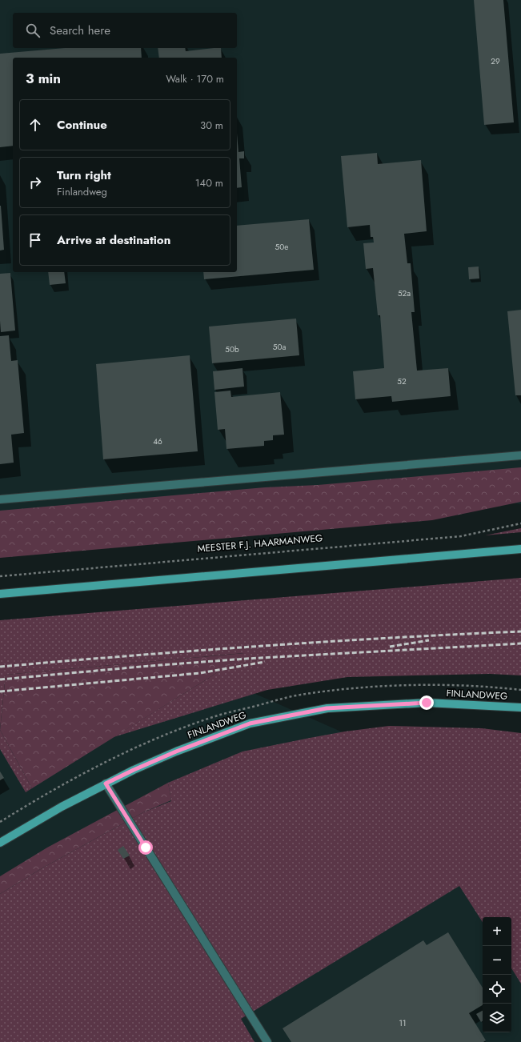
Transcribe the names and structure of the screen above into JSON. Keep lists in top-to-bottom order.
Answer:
{
  "streets": {
    "street": ["FINLANDWEG"],
    "path": ["MEESTER F.J. HAARMANWEG"]
  },
  "house_numbers": [
    "29",
    "50e",
    "52a",
    "50a",
    "50b",
    "52",
    "46",
    "11"
  ],
  "page": {
    "search": "Search here",
    "heading": ["3 min", "Walk · 170 m"],
    "list": [
      ["Continue", "30 m"],
      ["Turn right", "Finlandweg", "140 m"],
      "Arrive at destination"
    ],
    "map_buttons": ["+", "−"]
  }
}
